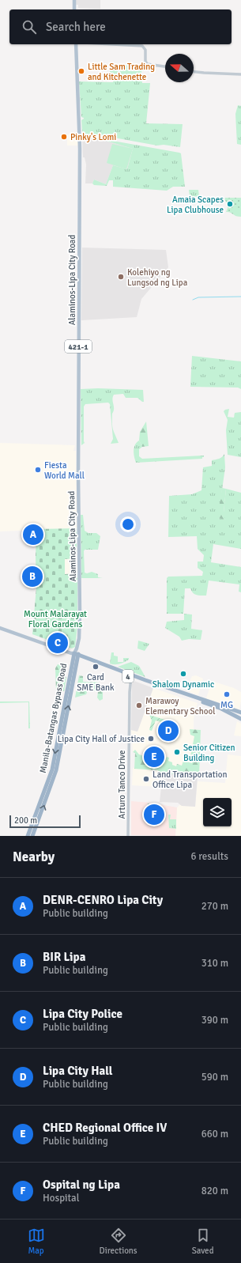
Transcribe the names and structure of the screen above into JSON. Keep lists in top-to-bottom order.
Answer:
{
  "streets": {
    "highway": ["4", "Manila-Batangas Bypass Road"],
    "main road": ["Alaminos-Lipa City Road", "421-1"],
    "street": ["Arturo Tanco Drive"]
  },
  "crossings": [
    ["Alaminos-Lipa City Road", "4"],
    ["Alaminos-Lipa City Road", "Manila-Batangas Bypass Road"],
    ["4", "Manila-Batangas Bypass Road"],
    ["4", "Arturo Tanco Drive"]
  ],
  "parks": ["Mount Malarayat Floral Gardens"],
  "places": [
    "Little Sam Trading and Kitchenette",
    "Pinky's Lomi",
    "Amaia Scapes Lipa Clubhouse",
    "Kolehiyo ng Lungsod ng Lipa",
    "Fiesta World Mall",
    "Card SME Bank",
    "Shalom Dynamic",
    "MG",
    "Marawoy Elementary School",
    "Lipa City Hall of Justice",
    "Senior Citizen Building",
    "Land Transportation Office Lipa"
  ],
  "scale_bar": "200 m",
  "north": "left",
  "page": {
    "search": "Search here",
    "pins": [
      "A",
      "B",
      "C",
      "D",
      "E",
      "F"
    ],
    "scale": "200 m",
    "heading": ["Nearby", "6 results"],
    "list": [
      {
        "mark": "A",
        "name": "DENR-CENRO Lipa City",
        "note": "Public building",
        "value": "270 m"
      },
      {
        "mark": "B",
        "name": "BIR Lipa",
        "note": "Public building",
        "value": "310 m"
      },
      {
        "mark": "C",
        "name": "Lipa City Police",
        "note": "Public building",
        "value": "390 m"
      },
      {
        "mark": "D",
        "name": "Lipa City Hall",
        "note": "Public building",
        "value": "590 m"
      },
      {
        "mark": "E",
        "name": "CHED Regional Office IV",
        "note": "Public building",
        "value": "660 m"
      },
      {
        "mark": "F",
        "name": "Ospital ng Lipa",
        "note": "Hospital",
        "value": "820 m"
      }
    ],
    "nav": ["Map", "Directions", "Saved"]
  }
}
